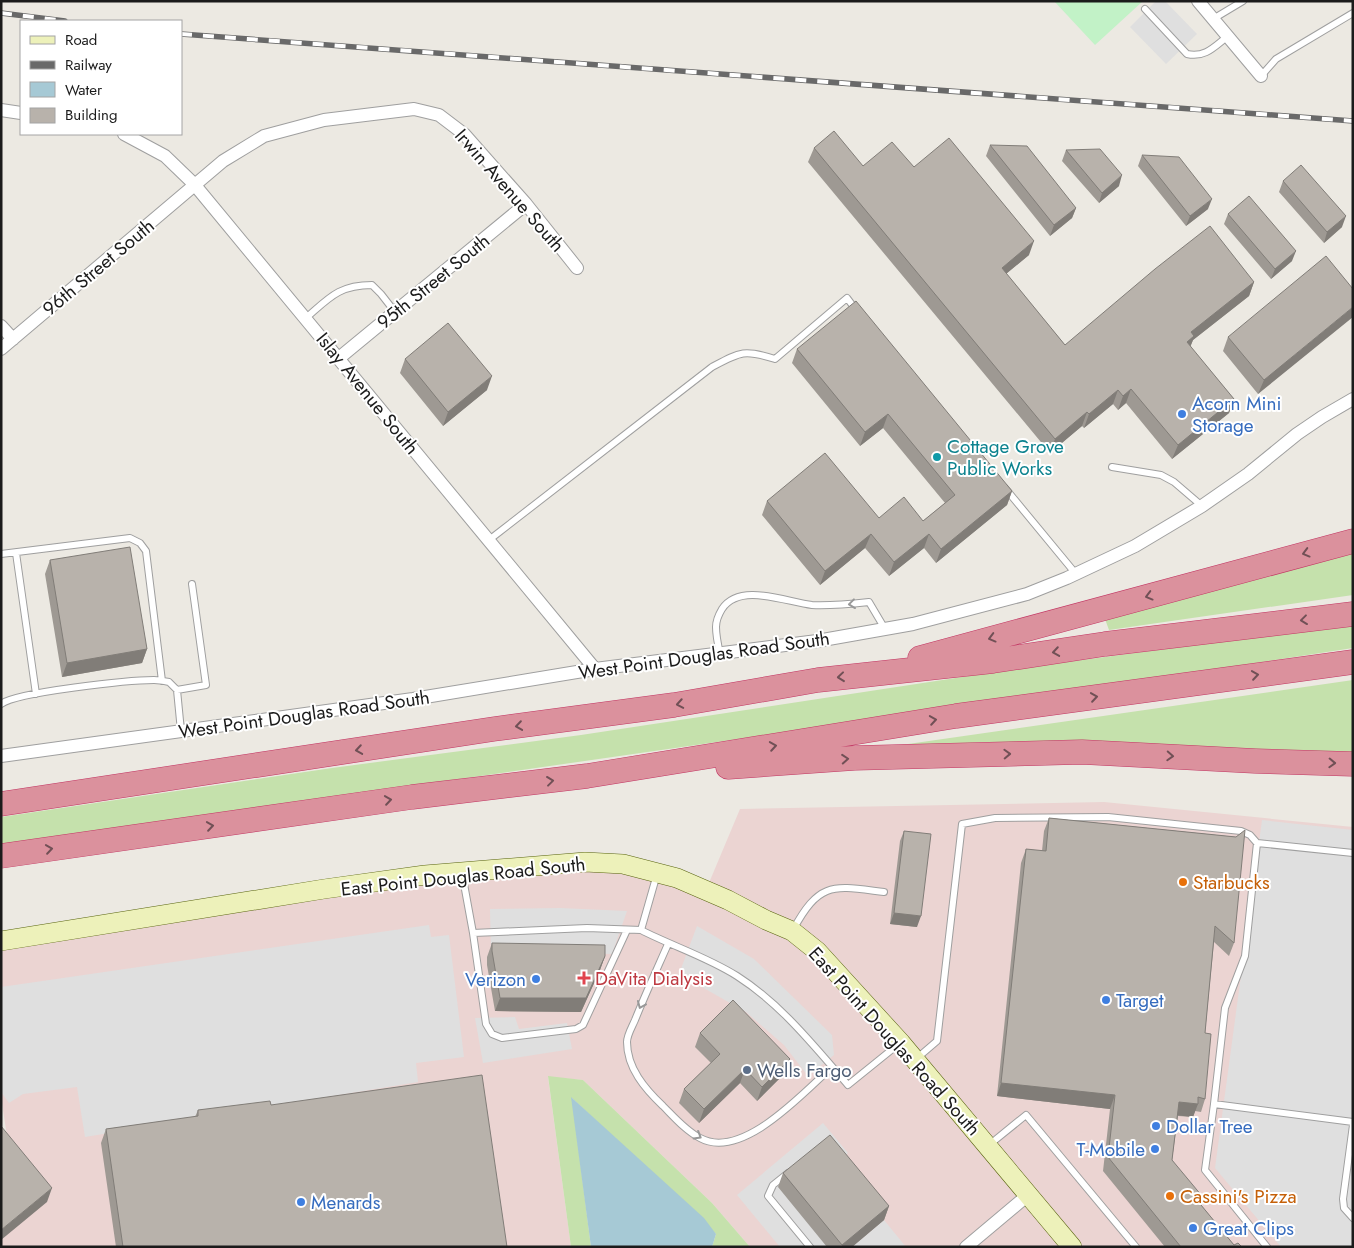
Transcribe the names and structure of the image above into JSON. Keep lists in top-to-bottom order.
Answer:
{
  "streets": {
    "street": [
      "Irwin Avenue South",
      "96th Street South",
      "95th Street South",
      "Islay Avenue South",
      "West Point Douglas Road South",
      "East Point Douglas Road South"
    ]
  },
  "crossings": [
    ["Irwin Avenue South", "96th Street South"],
    ["Irwin Avenue South", "95th Street South"],
    ["96th Street South", "Islay Avenue South"],
    ["95th Street South", "Islay Avenue South"],
    ["Islay Avenue South", "West Point Douglas Road South"]
  ],
  "places": {
    "other": [
      "Acorn Mini Storage",
      "Cottage Grove Public Works",
      "Starbucks",
      "Verizon",
      "Target",
      "Wells Fargo",
      "Dollar Tree",
      "T-Mobile",
      "Cassini's Pizza",
      "Menards",
      "Great Clips"
    ],
    "health": ["DaVita Dialysis"]
  },
  "legend": [
    "Road",
    "Railway",
    "Water",
    "Building"
  ]
}
